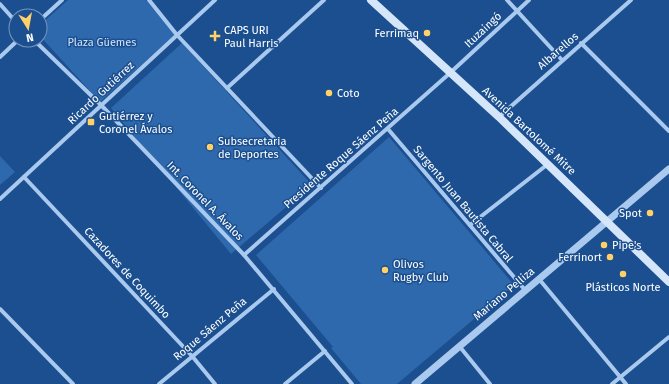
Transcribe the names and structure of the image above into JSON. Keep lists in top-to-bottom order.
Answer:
{
  "streets": {
    "main road": ["Avenida Bartolomé Mitre"],
    "street": [
      "Ituzaingó",
      "Albarellos",
      "Ricardo Gutiérrez",
      "Presidente Roque Sáenz Peña",
      "Int. Coronel A. Ávalos",
      "Sargento Juan Bautista Cabral",
      "Cazadores de Coquimbo",
      "Mariano Pelliza",
      "Roque Sáenz Peña"
    ]
  },
  "crossings": [
    ["Ituzaingó", "Avenida Bartolomé Mitre"],
    ["Ituzaingó", "Presidente Roque Sáenz Peña"],
    ["Albarellos", "Avenida Bartolomé Mitre"],
    ["Ricardo Gutiérrez", "Int. Coronel A. Ávalos"],
    ["Ricardo Gutiérrez", "Cazadores de Coquimbo"],
    ["Avenida Bartolomé Mitre", "Presidente Roque Sáenz Peña"],
    ["Avenida Bartolomé Mitre", "Mariano Pelliza"],
    ["Presidente Roque Sáenz Peña", "Int. Coronel A. Ávalos"],
    ["Presidente Roque Sáenz Peña", "Sargento Juan Bautista Cabral"],
    ["Int. Coronel A. Ávalos", "Roque Sáenz Peña"],
    ["Sargento Juan Bautista Cabral", "Mariano Pelliza"],
    ["Cazadores de Coquimbo", "Roque Sáenz Peña"]
  ],
  "parks": ["Plaza Güemes"],
  "places": {
    "other": [
      "Ferrimaq",
      "Coto",
      "Subsecretaria de Deportes",
      "Spot",
      "Pipe's",
      "Ferrinort",
      "Olivos Rugby Club",
      "Plásticos Norte"
    ],
    "health": ["CAPS URI Paul Harris"],
    "transit": ["Gutiérrez y Coronel Ávalos"]
  },
  "north": "bottom"
}
